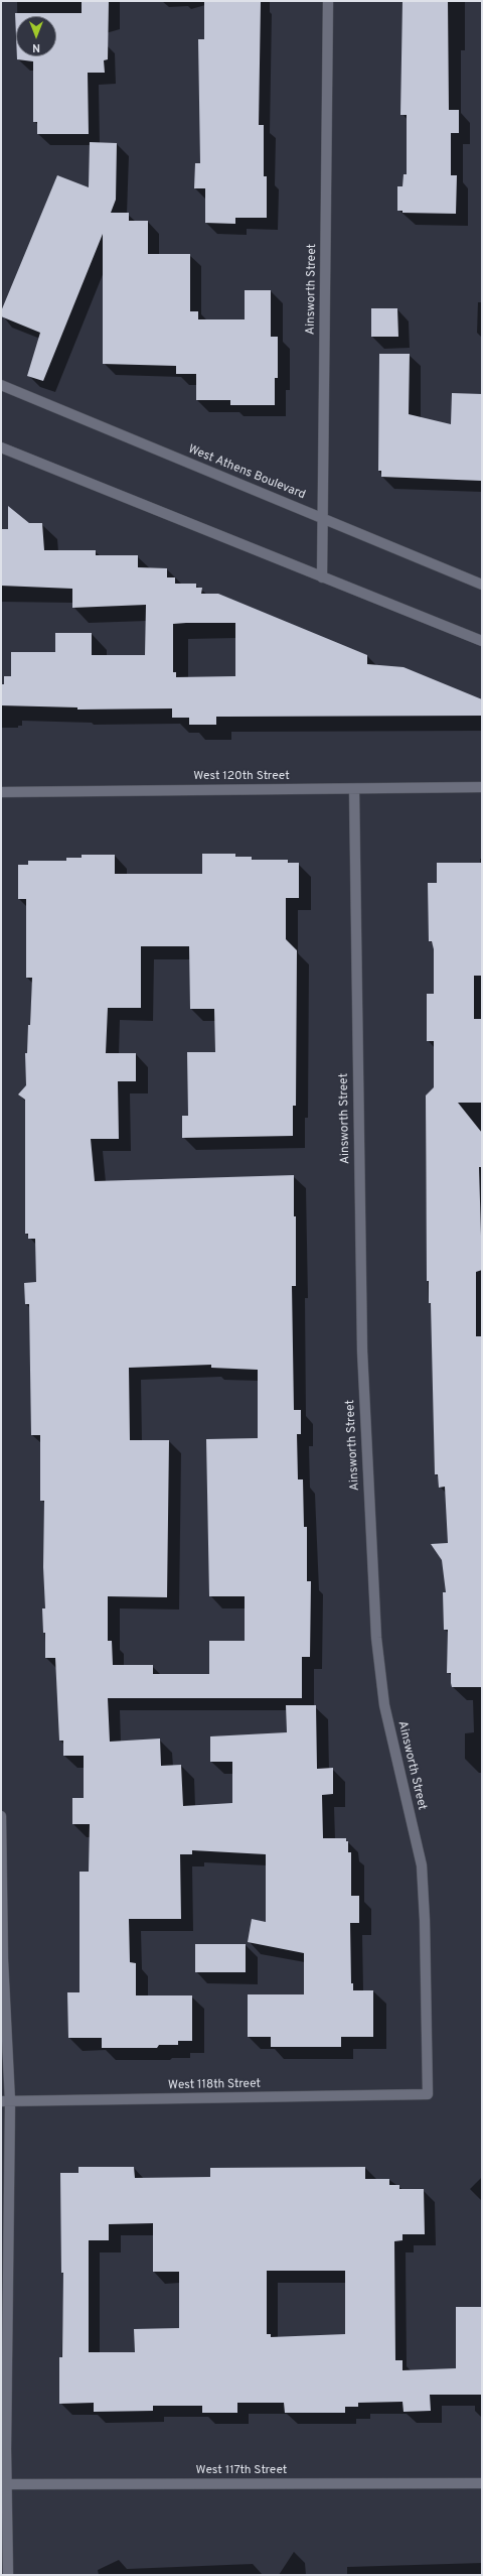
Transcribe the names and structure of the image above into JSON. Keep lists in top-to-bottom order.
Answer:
{
  "streets": {
    "street": [
      "Ainsworth Street",
      "West Athens Boulevard",
      "West 120th Street",
      "West 118th Street",
      "West 117th Street"
    ]
  },
  "crossings": [
    ["Ainsworth Street", "West Athens Boulevard"],
    ["Ainsworth Street", "West 120th Street"],
    ["Ainsworth Street", "West 118th Street"]
  ],
  "north": "bottom"
}
